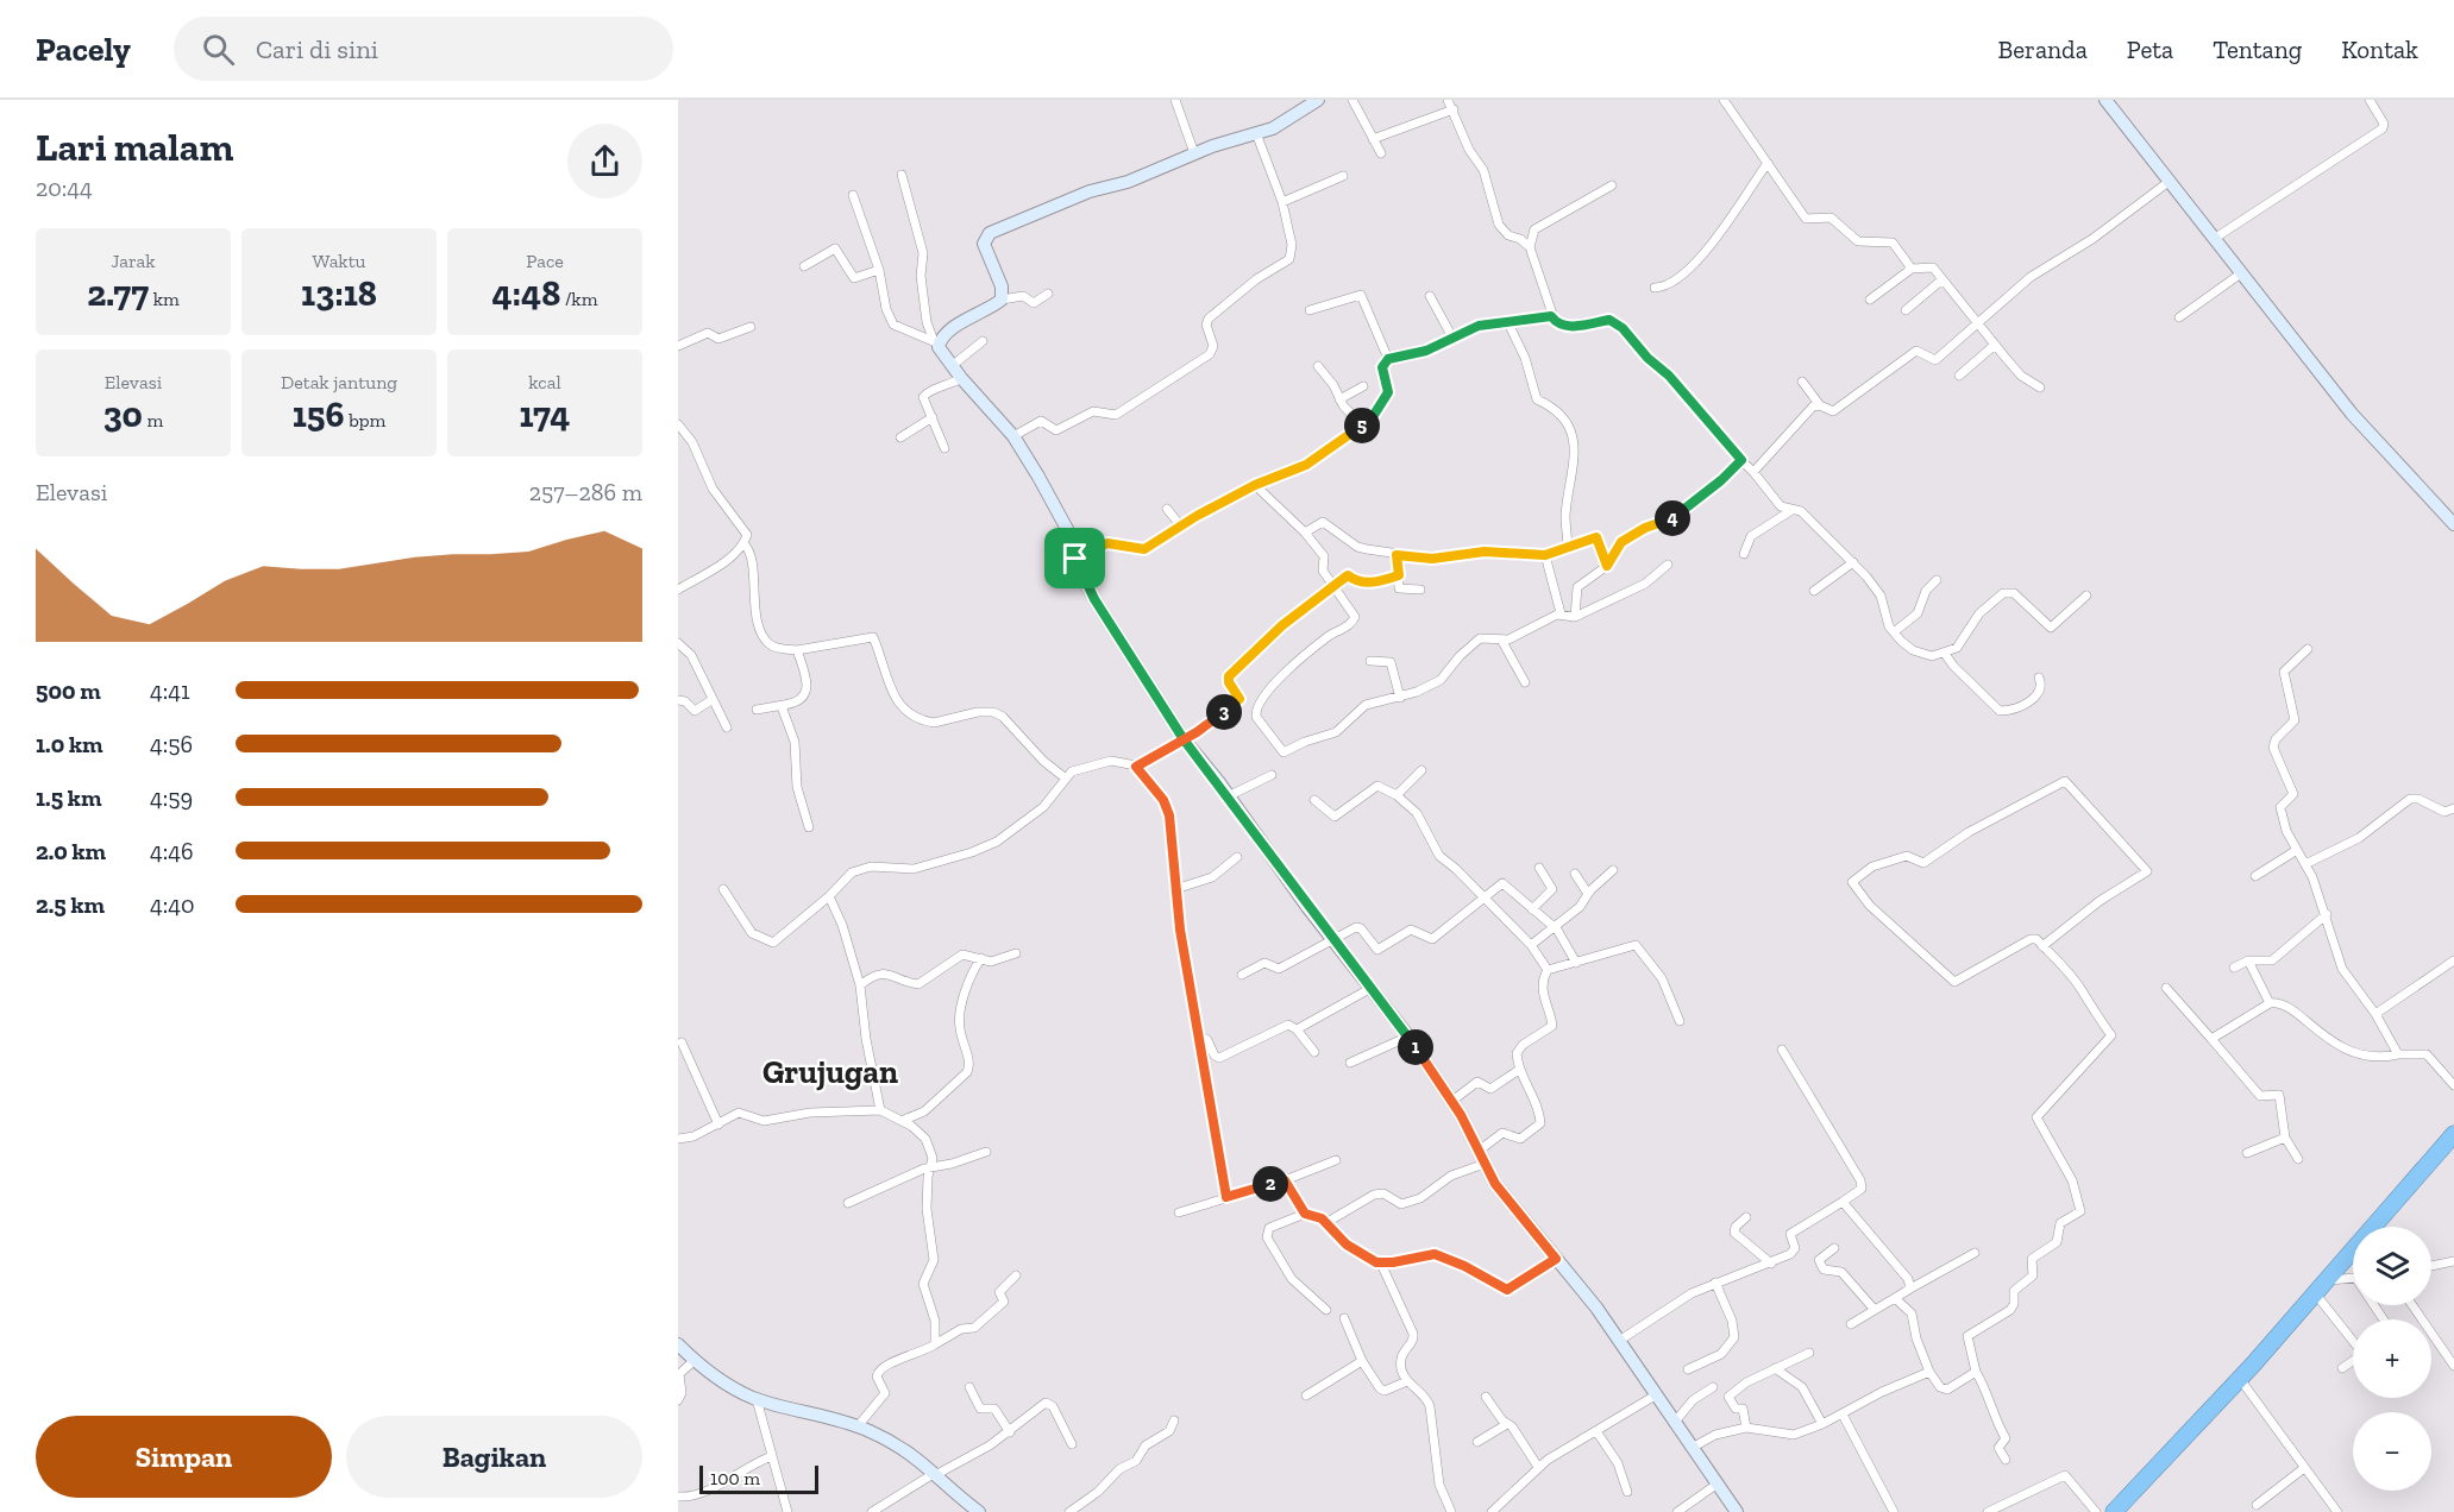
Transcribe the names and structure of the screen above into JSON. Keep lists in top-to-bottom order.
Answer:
{
  "districts": ["Grujugan"],
  "scale_bar": "100 m",
  "page": {
    "header": "Pacely",
    "search": "Cari di sini",
    "nav": [
      "Beranda",
      "Peta",
      "Tentang",
      "Kontak"
    ],
    "heading": ["Lari malam", "20:44"],
    "stats": [
      ["Jarak", "2.77 km"],
      ["Waktu", "13:18"],
      ["Pace", "4:48 /km"],
      ["Elevasi", "30 m"],
      ["Detak jantung", "156 bpm"],
      ["kcal", "174"]
    ],
    "pins": [
      "5",
      "4",
      "3",
      "1",
      "2"
    ],
    "chart": ["Elevasi", "257–286 m"],
    "list": [
      {
        "name": "500 m",
        "note": "4:41"
      },
      {
        "name": "1.0 km",
        "note": "4:56"
      },
      {
        "name": "1.5 km",
        "note": "4:59"
      },
      {
        "name": "2.0 km",
        "note": "4:46"
      },
      {
        "name": "2.5 km",
        "note": "4:40"
      }
    ],
    "map_buttons": ["+", "−"],
    "buttons": ["Simpan", "Bagikan"],
    "scale": "100 m"
  }
}
